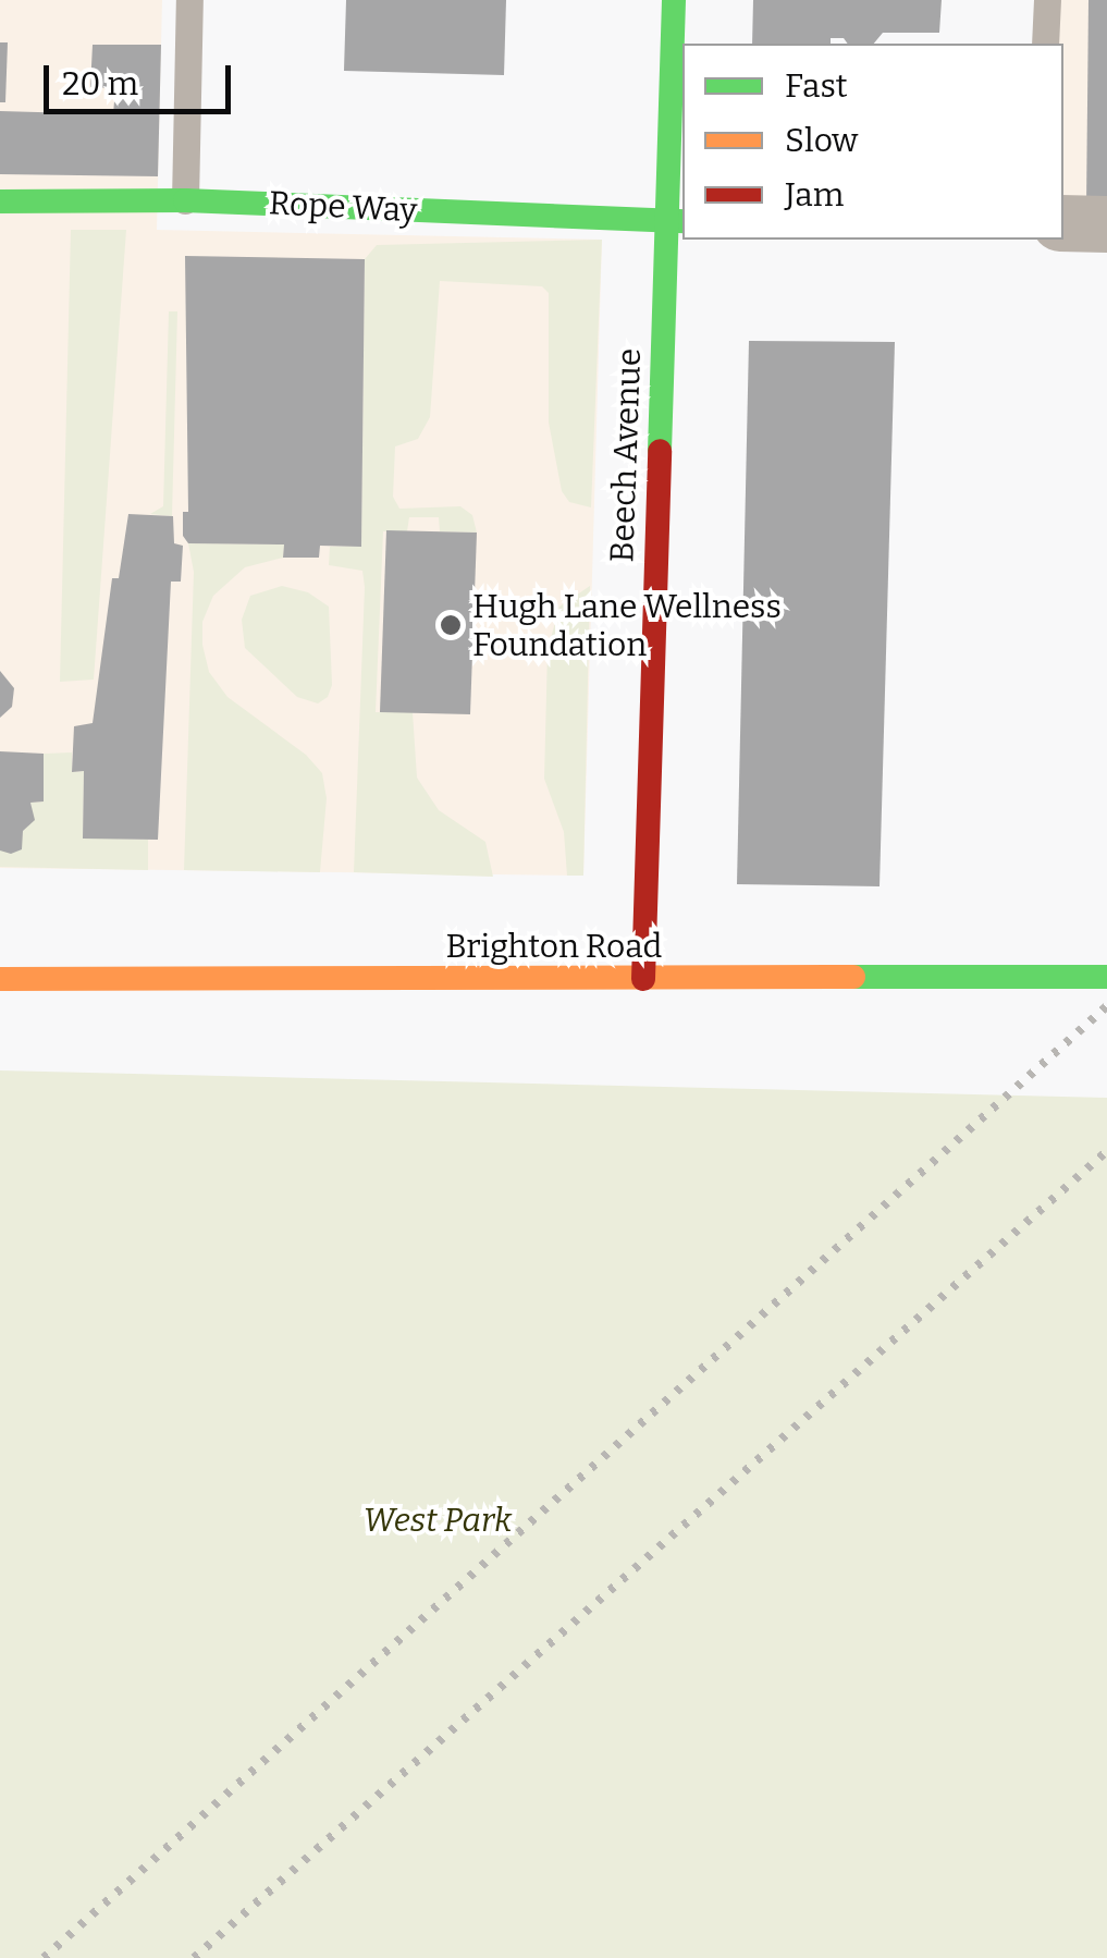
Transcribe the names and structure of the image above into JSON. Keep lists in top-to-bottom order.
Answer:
{
  "streets": {
    "street": ["Rope Way", "Beech Avenue", "Brighton Road"]
  },
  "crossings": [
    ["Rope Way", "Beech Avenue"],
    ["Beech Avenue", "Brighton Road"]
  ],
  "parks": ["West Park"],
  "places": ["Hugh Lane Wellness Foundation"],
  "legend": ["Fast", "Slow", "Jam"],
  "scale_bar": "20 m"
}
